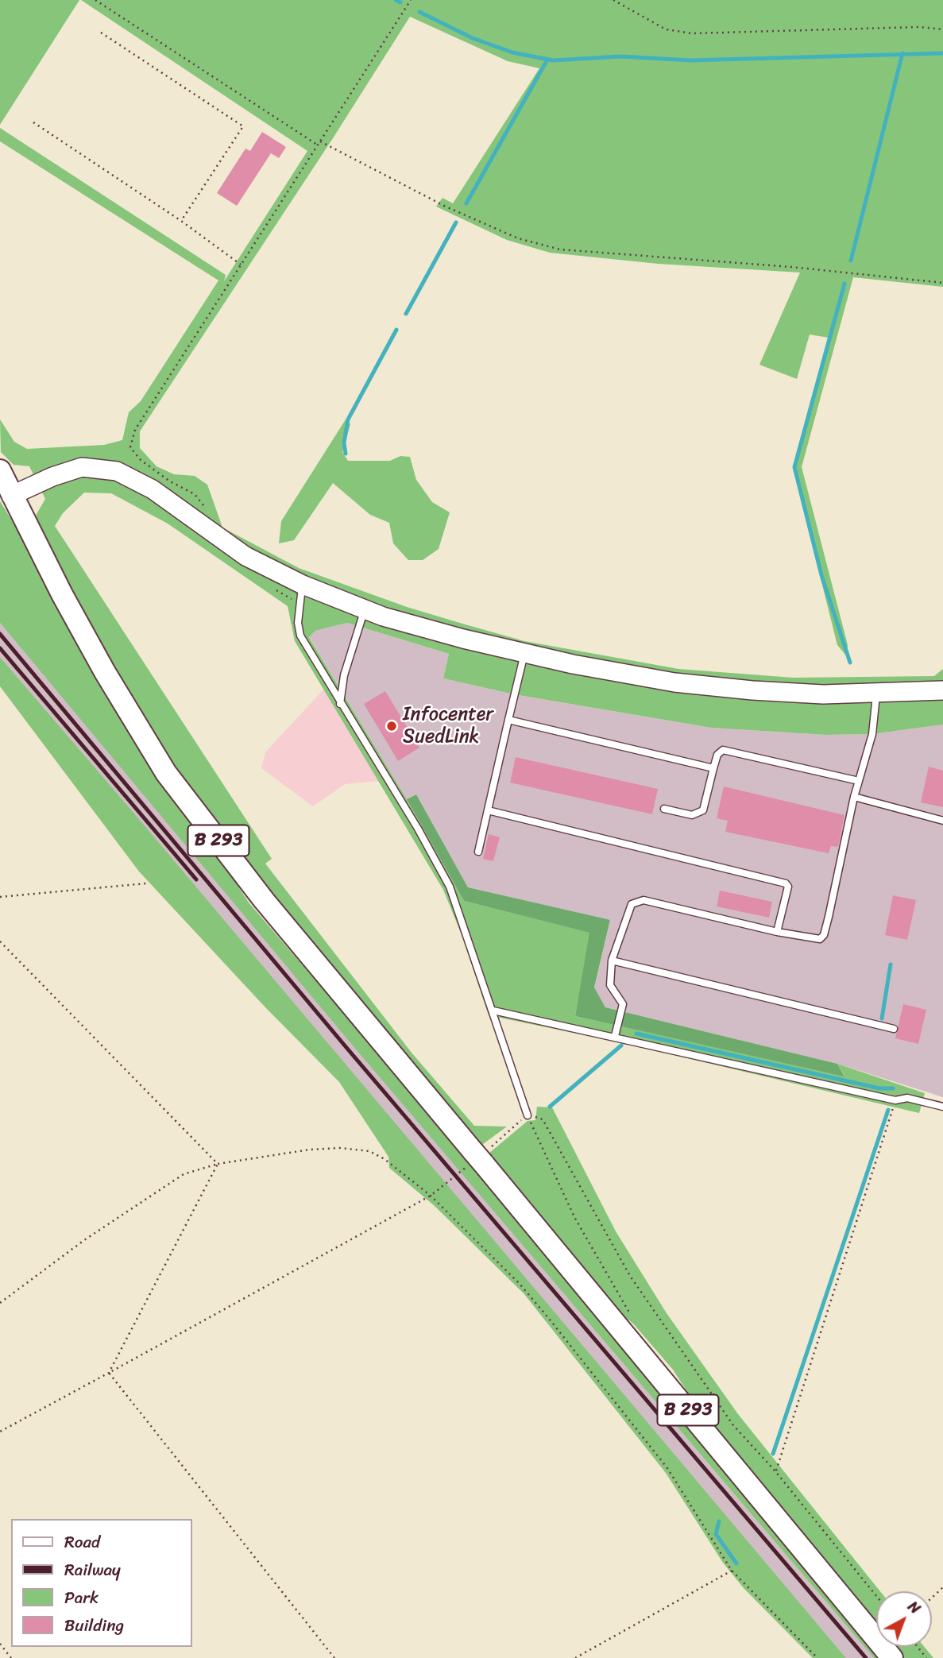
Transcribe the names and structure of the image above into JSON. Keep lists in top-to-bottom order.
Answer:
{
  "streets": {
    "main road": ["B 293"]
  },
  "places": ["Infocenter SuedLink"],
  "legend": [
    "Road",
    "Railway",
    "Park",
    "Building"
  ],
  "north": "top right"
}
